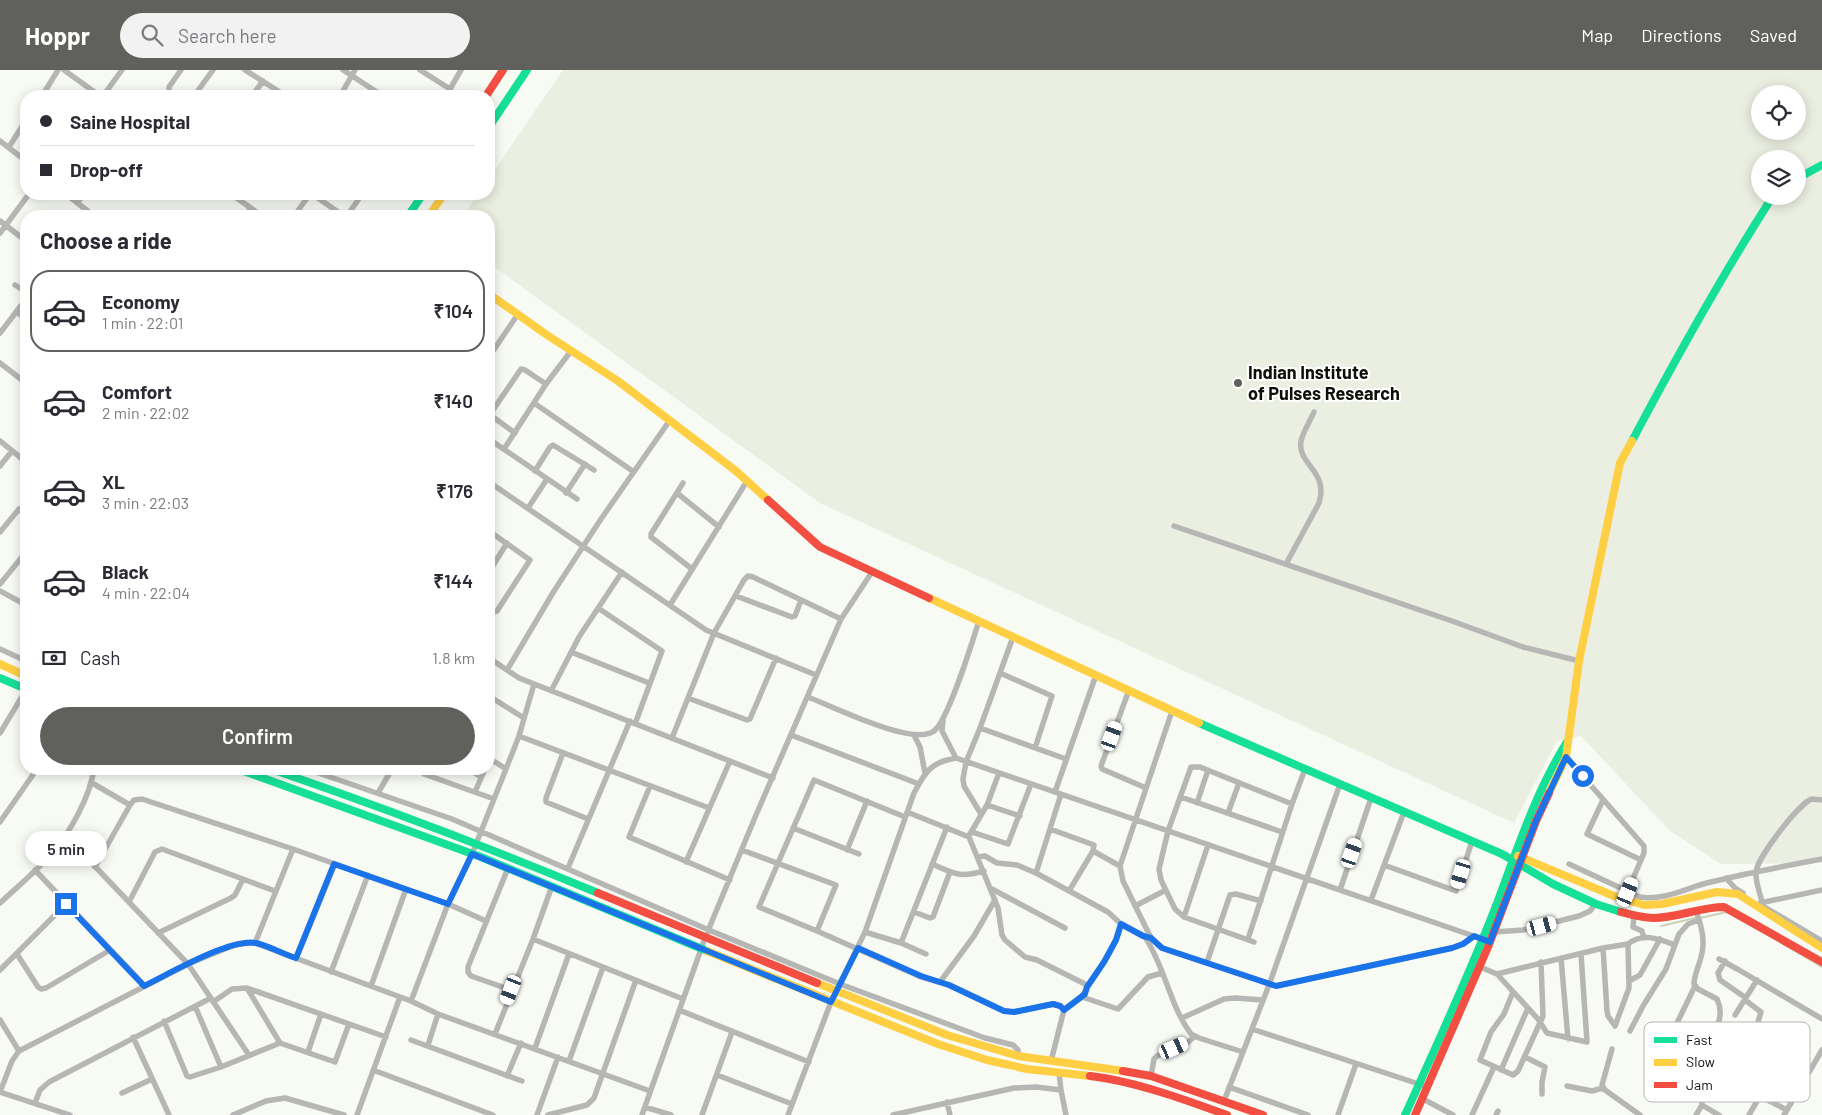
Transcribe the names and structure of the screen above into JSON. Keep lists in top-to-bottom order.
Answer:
{
  "places": ["Indian Institute of Pulses Research"],
  "legend": ["Fast", "Slow", "Jam"],
  "page": {
    "header": "Hoppr",
    "search": "Search here",
    "nav": ["Map", "Directions", "Saved"],
    "banner": ["Saine Hospital", "Drop-off"],
    "heading": "Choose a ride",
    "list": [
      {
        "name": "Economy",
        "note": "1 min · 22:01",
        "value": "₹104"
      },
      {
        "name": "Comfort",
        "note": "2 min · 22:02",
        "value": "₹140"
      },
      {
        "name": "XL",
        "note": "3 min · 22:03",
        "value": "₹176"
      },
      {
        "name": "Black",
        "note": "4 min · 22:04",
        "value": "₹144"
      }
    ],
    "pay": ["Cash", "1.8 km"],
    "buttons": "Confirm",
    "bubble": "5 min"
  }
}
